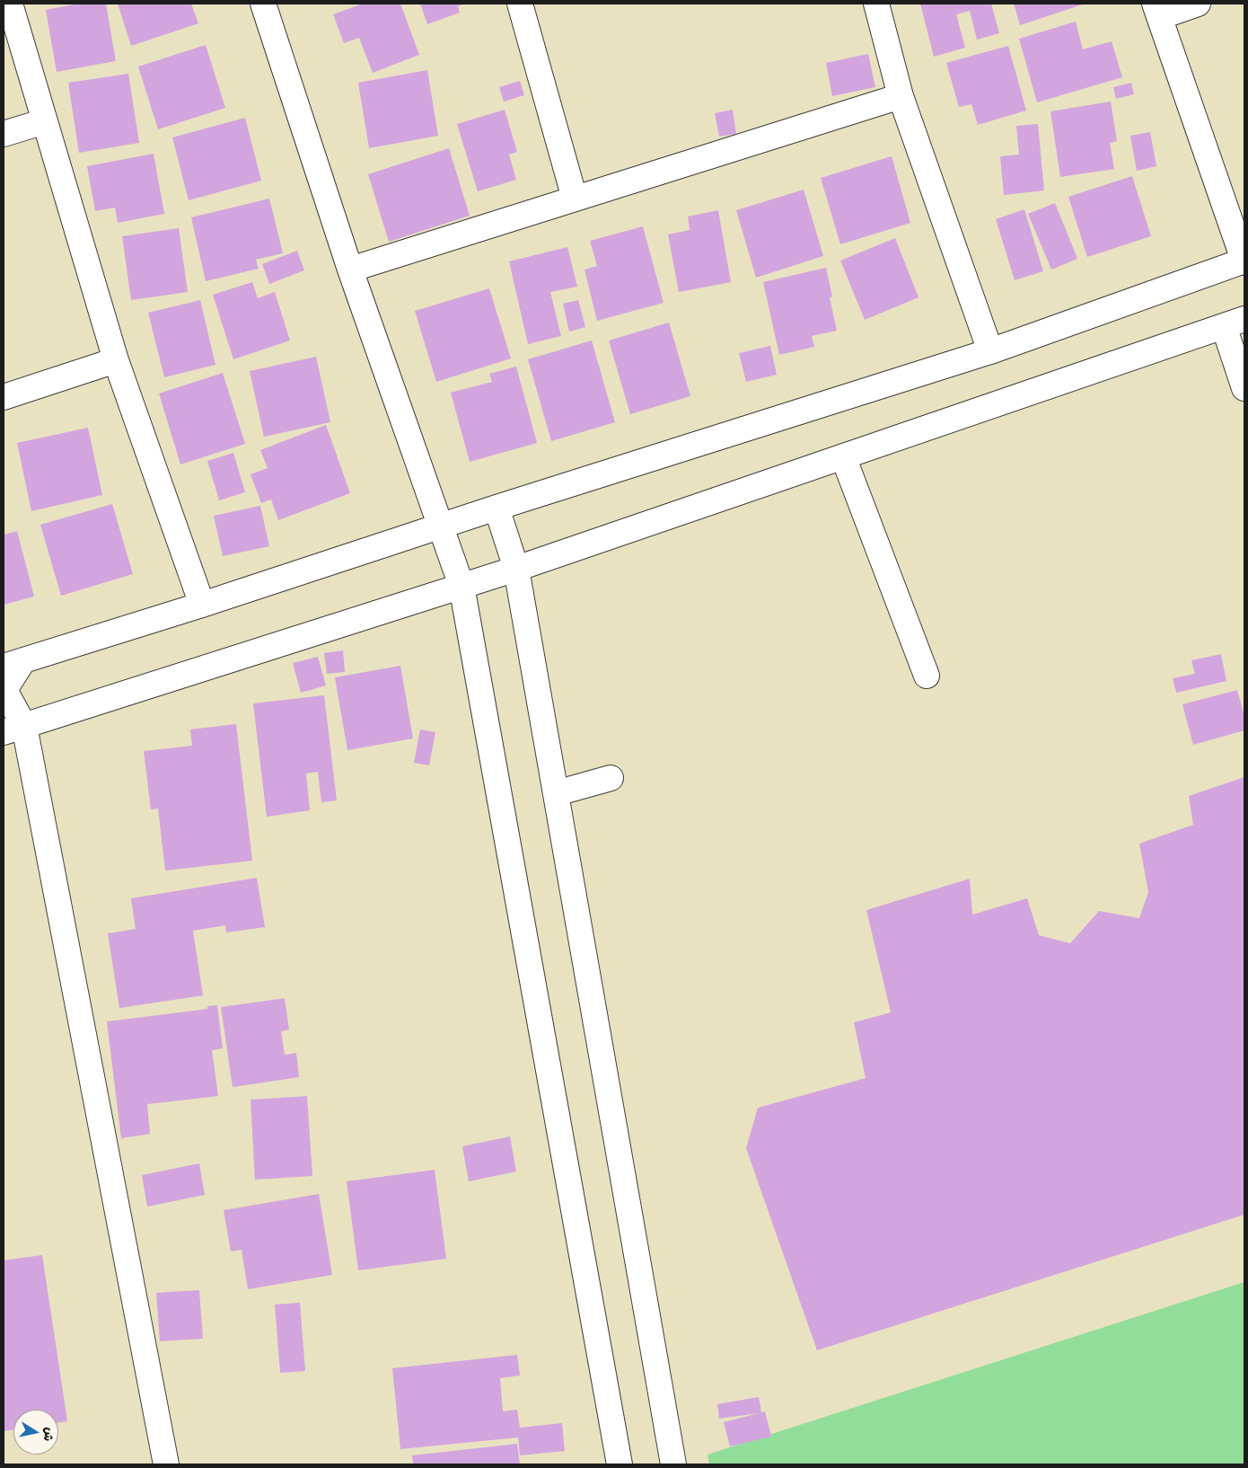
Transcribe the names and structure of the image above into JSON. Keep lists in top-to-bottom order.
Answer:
{
  "north": "right"
}
